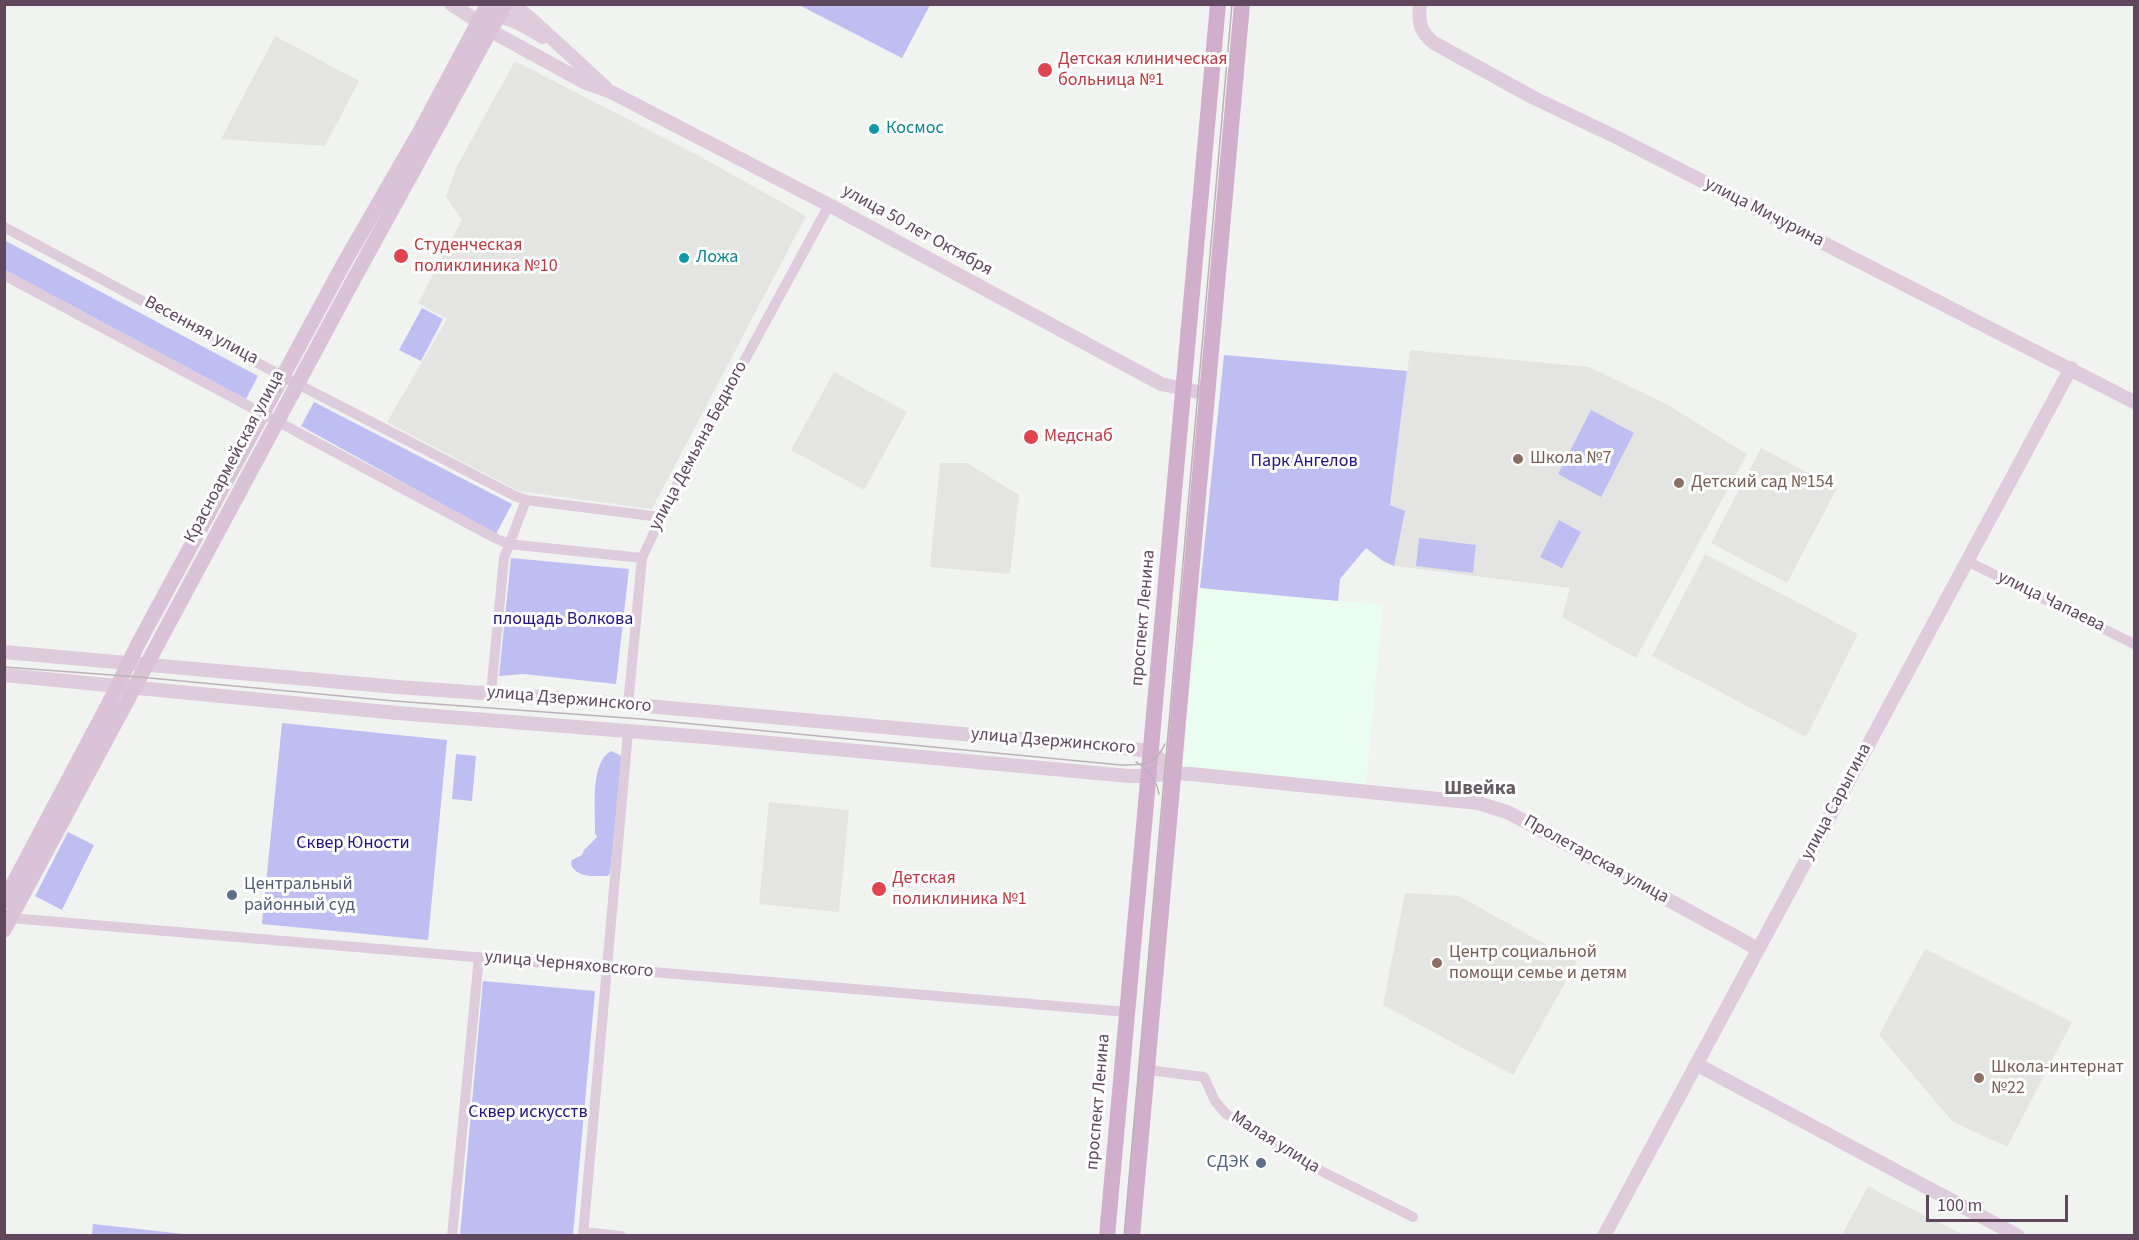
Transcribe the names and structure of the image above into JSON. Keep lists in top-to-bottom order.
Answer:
{
  "streets": {
    "main road": ["Красноармейская улица", "проспект Ленина"],
    "street": [
      "улица Мичурина",
      "улица 50 лет Октября",
      "Весенняя улица",
      "улица Демьяна Бедного",
      "улица Чапаева",
      "улица Дзержинского",
      "улица Сарыгина",
      "Пролетарская улица",
      "улица Черняховского",
      "Малая улица"
    ]
  },
  "crossings": [
    ["улица Мичурина", "улица Сарыгина"],
    ["улица 50 лет Октября", "улица Демьяна Бедного"],
    ["улица 50 лет Октября", "Красноармейская улица"],
    ["улица 50 лет Октября", "проспект Ленина"],
    ["Весенняя улица", "улица Демьяна Бедного"],
    ["Весенняя улица", "Красноармейская улица"],
    ["улица Демьяна Бедного", "улица Дзержинского"],
    ["Красноармейская улица", "улица Дзержинского"],
    ["Красноармейская улица", "улица Черняховского"],
    ["улица Чапаева", "улица Сарыгина"],
    ["проспект Ленина", "улица Дзержинского"],
    ["проспект Ленина", "улица Черняховского"],
    ["улица Дзержинского", "Пролетарская улица"],
    ["улица Сарыгина", "Пролетарская улица"]
  ],
  "districts": ["Швейка"],
  "parks": [
    "Парк Ангелов",
    "площадь Волкова",
    "Сквер Юности",
    "Сквер искусств"
  ],
  "places": [
    "Детская клиническая больница №1",
    "Космос",
    "Студенческая поликлиника №10",
    "Ложа",
    "Медснаб",
    "Школа №7",
    "Детский сад №154",
    "Детская поликлиника №1",
    "Центральный районный суд",
    "Центр социальной помощи семье и детям",
    "Школа-интернат №22",
    "СДЭК"
  ],
  "scale_bar": "100 m"
}
